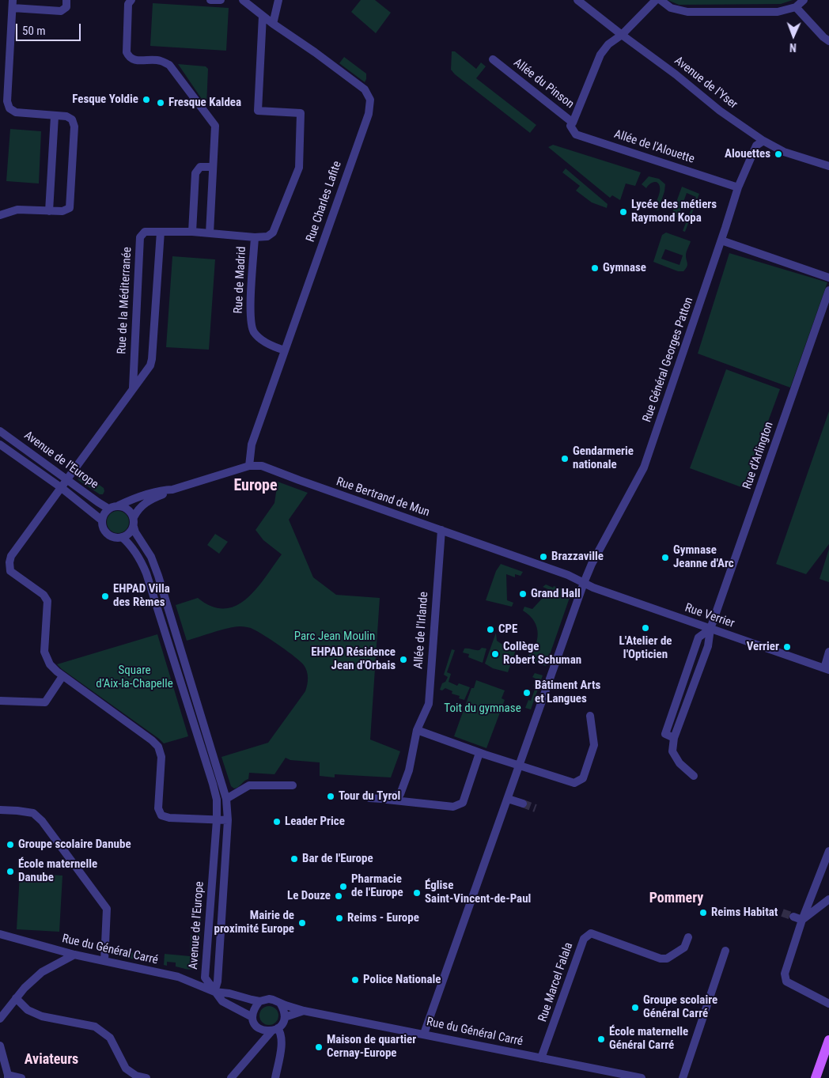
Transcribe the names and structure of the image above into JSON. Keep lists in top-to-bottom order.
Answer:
{
  "streets": {
    "street": [
      "Avenue de l'Yser",
      "Allée du Pinson",
      "Allée de l'Alouette",
      "Rue Charles Lafite",
      "Rue de Madrid",
      "Rue de la Méditerranée",
      "Rue Général Georges Patton",
      "Rue d'Arlington",
      "Avenue de l'Europe",
      "Rue Bertrand de Mun",
      "Rue Verrier",
      "Allée de l'Irlande",
      "Rue du Général Carré",
      "Rue Marcel Falala"
    ]
  },
  "crossings": [
    ["Avenue de l'Yser", "Allée du Pinson"],
    ["Avenue de l'Yser", "Rue Général Georges Patton"],
    ["Allée du Pinson", "Allée de l'Alouette"],
    ["Allée de l'Alouette", "Rue Général Georges Patton"],
    ["Rue Charles Lafite", "Rue de Madrid"],
    ["Rue Charles Lafite", "Rue Bertrand de Mun"],
    ["Rue de Madrid", "Rue de la Méditerranée"],
    ["Rue Général Georges Patton", "Rue Bertrand de Mun"],
    ["Rue Général Georges Patton", "Rue Verrier"],
    ["Rue Général Georges Patton", "Rue du Général Carré"],
    ["Rue d'Arlington", "Rue Verrier"],
    ["Avenue de l'Europe", "Rue Bertrand de Mun"],
    ["Avenue de l'Europe", "Rue du Général Carré"],
    ["Rue Bertrand de Mun", "Rue Verrier"],
    ["Rue Bertrand de Mun", "Allée de l'Irlande"],
    ["Rue du Général Carré", "Rue Marcel Falala"]
  ],
  "districts": ["Europe", "Pommery", "Aviateurs"],
  "parks": ["Parc Jean Moulin", "Square d’Aix-la-Chapelle", "Toit du gymnase"],
  "places": [
    "Fesque Yoldie",
    "Fresque Kaldea",
    "Alouettes",
    "Lycée des métiers Raymond Kopa",
    "Gymnase",
    "Gendarmerie nationale",
    "Brazzaville",
    "Gymnase Jeanne d'Arc",
    "Grand Hall",
    "EHPAD Villa des Rèmes",
    "L'Atelier de l'Opticien",
    "CPE",
    "Verrier",
    "Collège Robert Schuman",
    "EHPAD Résidence Jean d'Orbais",
    "Bâtiment Arts et Langues",
    "Tour du Tyrol",
    "Leader Price",
    "Groupe scolaire Danube",
    "Bar de l'Europe",
    "École maternelle Danube",
    "Pharmacie de l'Europe",
    "Église Saint-Vincent-de-Paul",
    "Le Douze",
    "Reims Habitat",
    "Reims - Europe",
    "Mairie de proximité Europe",
    "Police Nationale",
    "Groupe scolaire Général Carré",
    "École maternelle Général Carré",
    "Maison de quartier Cernay-Europe"
  ],
  "scale_bar": "50 m",
  "north": "bottom"
}
